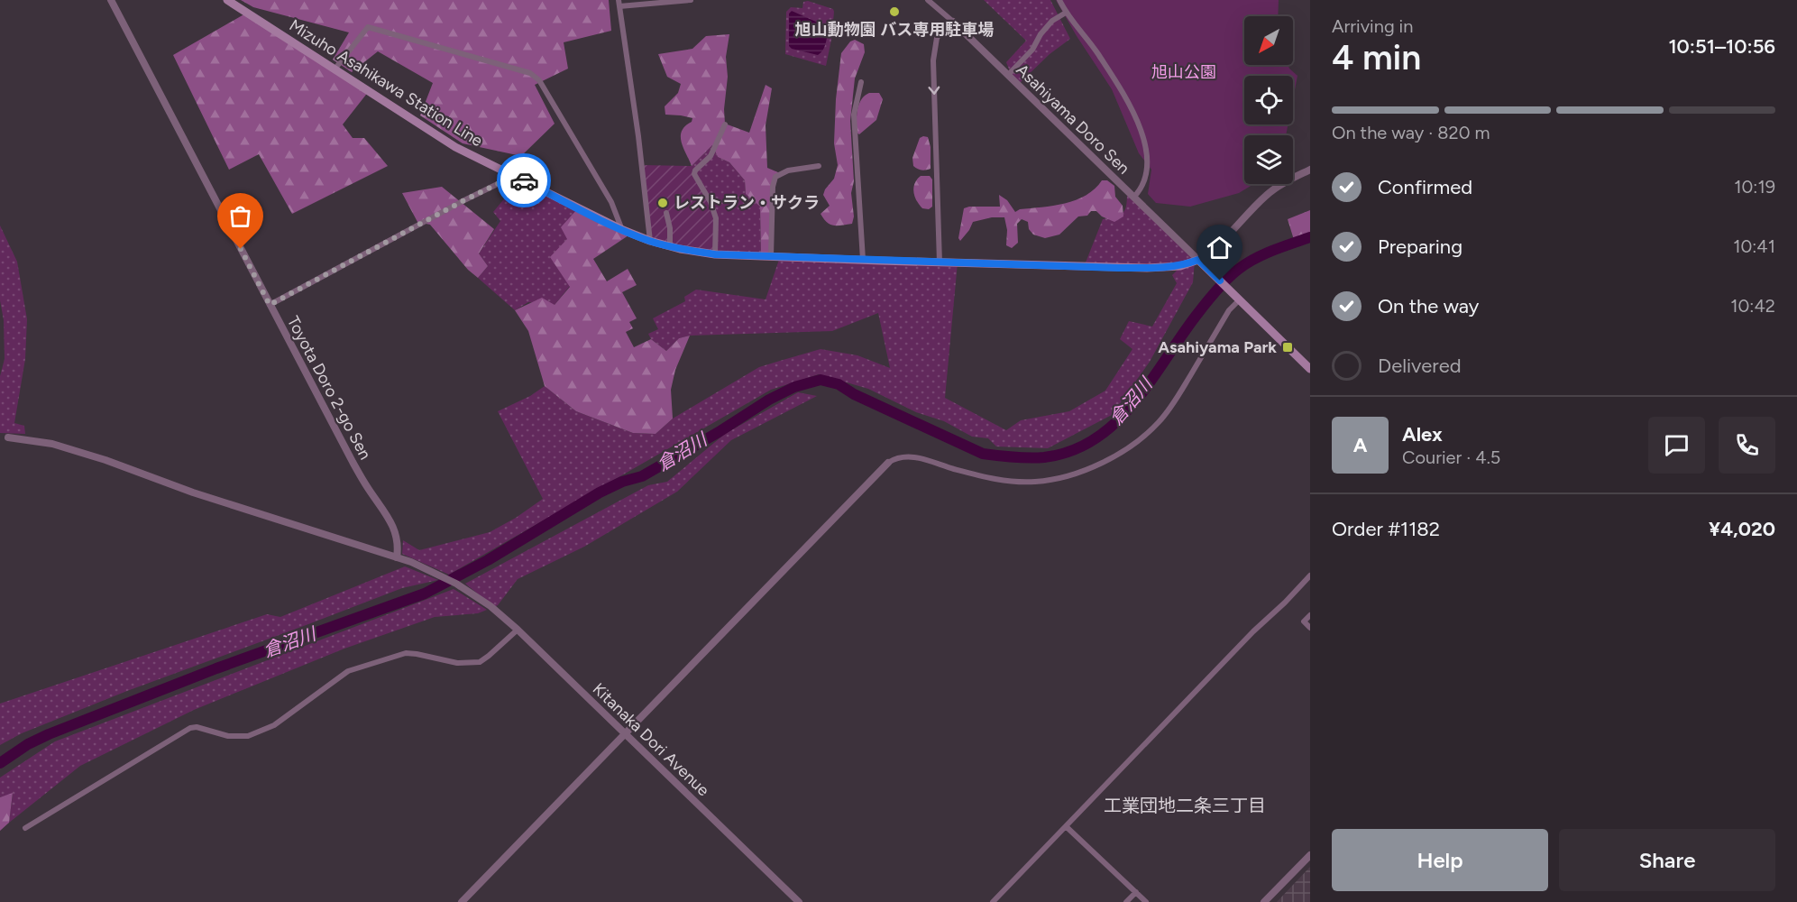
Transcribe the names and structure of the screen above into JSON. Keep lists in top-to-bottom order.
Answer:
{
  "streets": {
    "main road": ["Mizuho Asahikawa Station Line"],
    "street": ["Asahiyama Doro Sen", "Toyota Doro 2-go Sen", "Kitanaka Dori Avenue"]
  },
  "crossings": [
    ["Mizuho Asahikawa Station Line", "Asahiyama Doro Sen"],
    ["Toyota Doro 2-go Sen", "Kitanaka Dori Avenue"]
  ],
  "districts": ["工業団地二条三丁目"],
  "water": ["倉沼川"],
  "parks": ["旭山公園"],
  "places": {
    "other": ["旭山動物園 バス専用駐車場", "レストラン・サクラ"],
    "transit": ["Asahiyama Park"]
  },
  "north": "bottom left",
  "page": {
    "heading": ["4 min", "Arriving in", "10:51–10:56"],
    "panel": [
      "Alex",
      "Courier · 4.5",
      "Order #1182",
      "¥4,020"
    ],
    "bar": "On the way · 820 m",
    "list": [
      ["Confirmed", "10:19"],
      ["Preparing", "10:41"],
      ["On the way", "10:42"],
      "Delivered"
    ],
    "round": "A",
    "buttons": ["Help", "Share"]
  }
}
